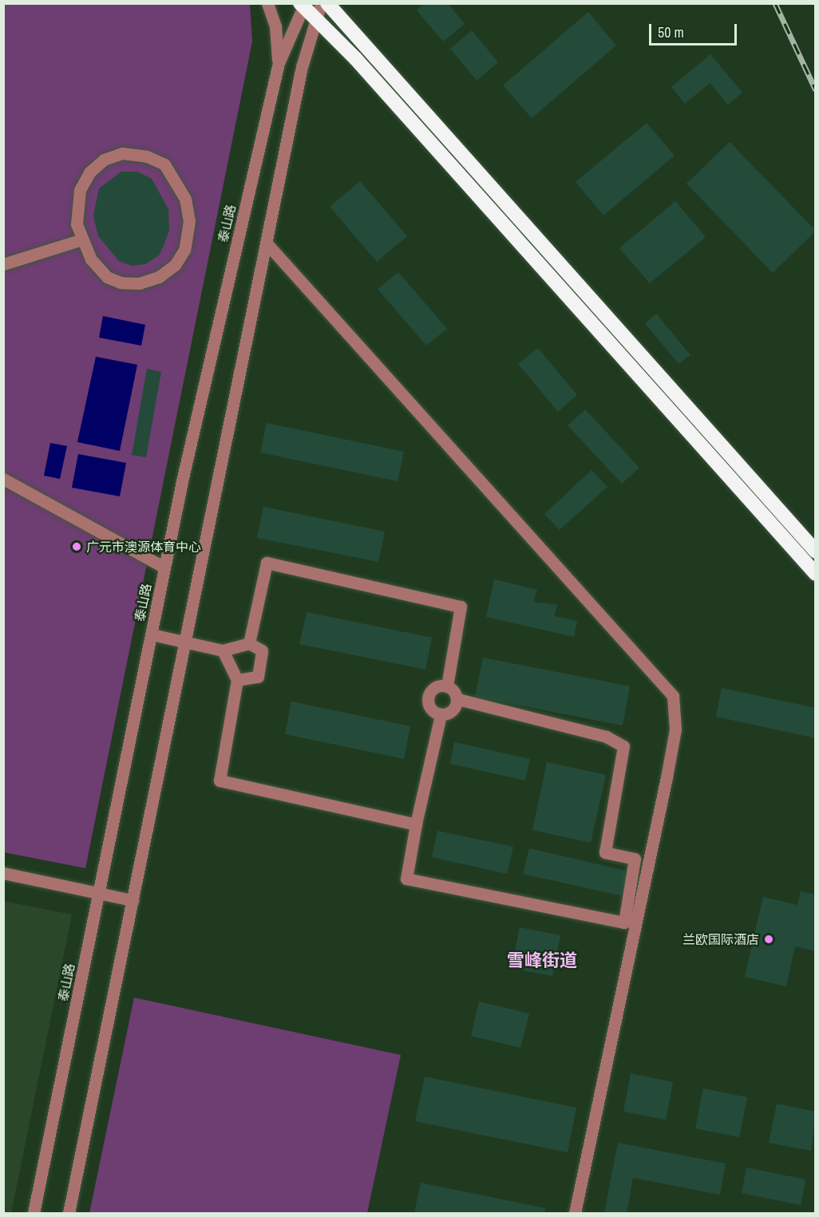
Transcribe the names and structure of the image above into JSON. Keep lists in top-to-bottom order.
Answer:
{
  "streets": {
    "street": ["泰山路"]
  },
  "districts": ["雪峰街道"],
  "places": ["广元市澳源体育中心", "兰欧国际酒店"],
  "scale_bar": "50 m"
}
